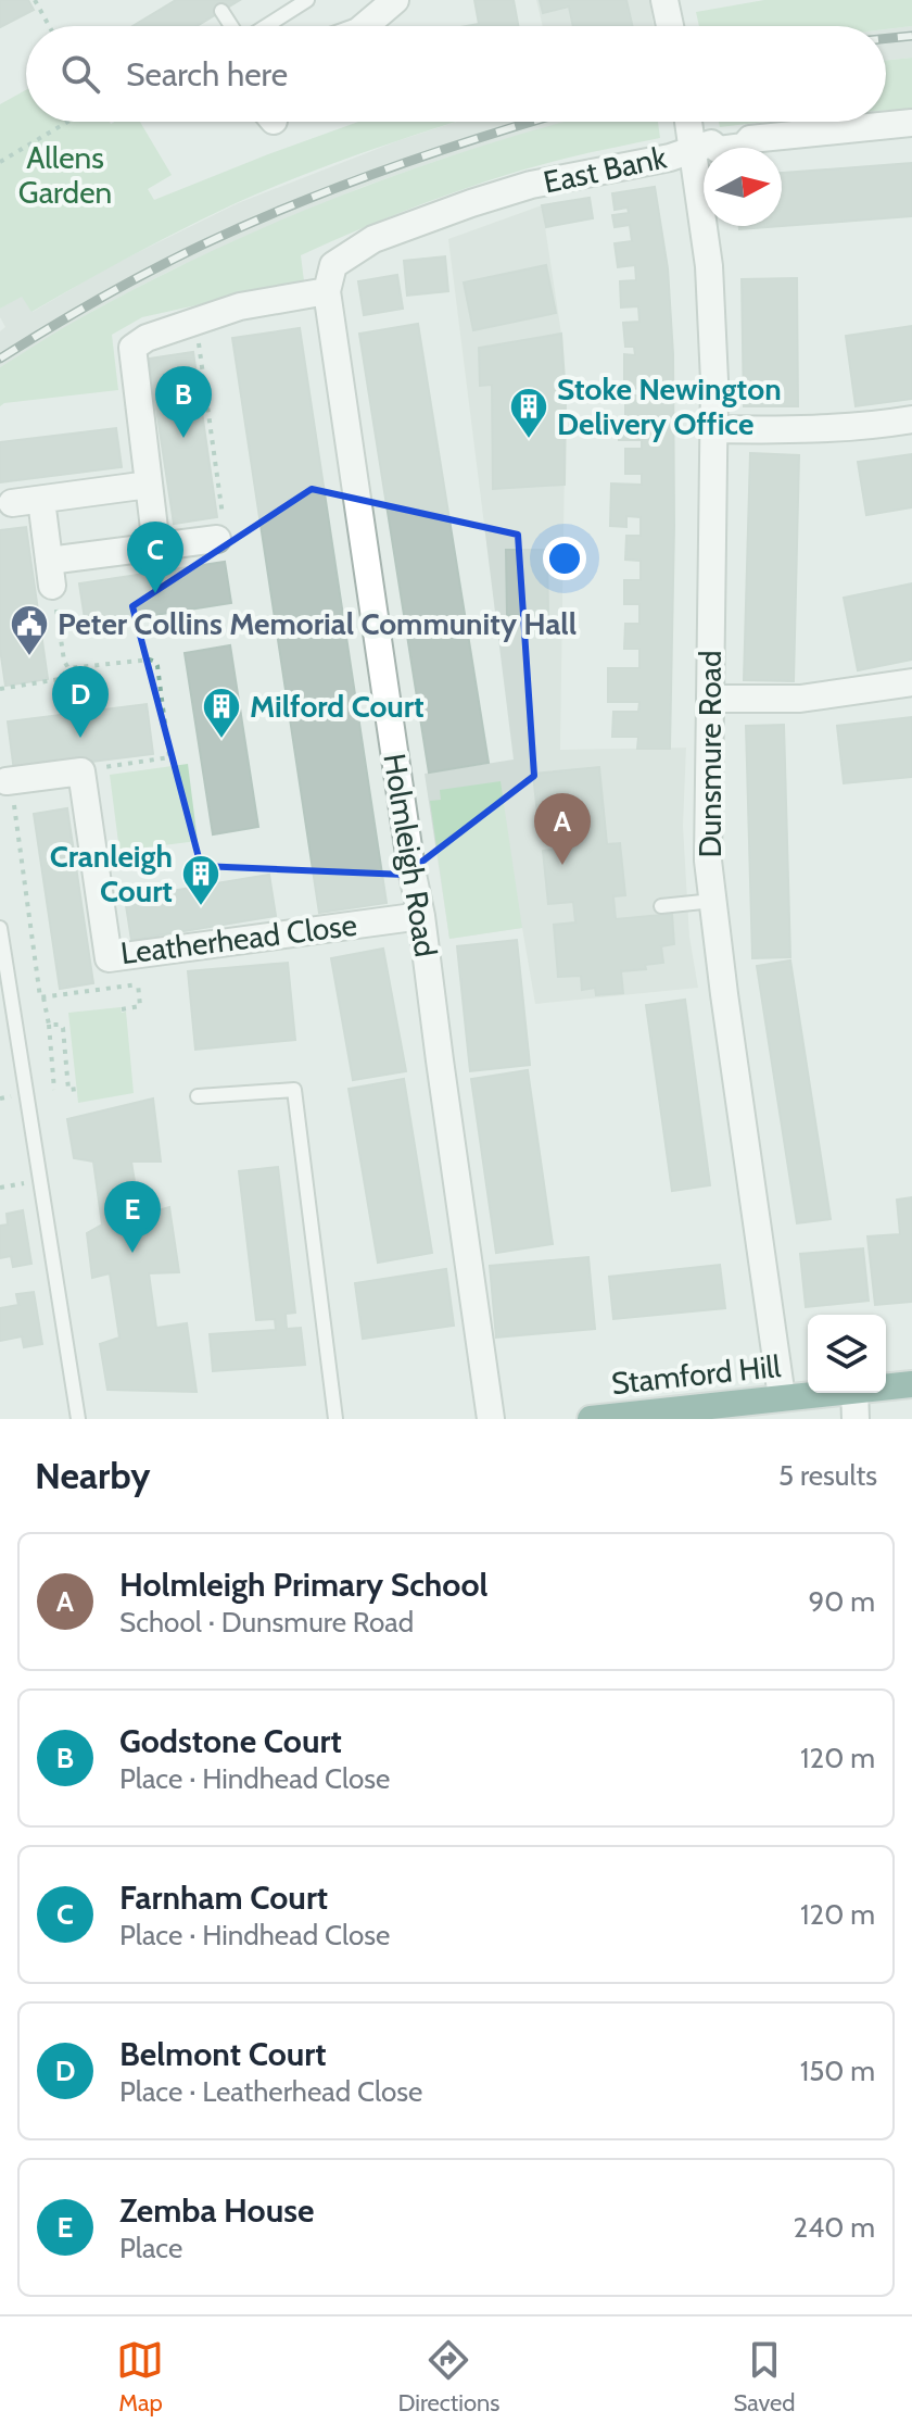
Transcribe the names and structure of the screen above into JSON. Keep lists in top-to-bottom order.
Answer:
{
  "streets": {
    "highway": ["Stamford Hill"],
    "street": [
      "East Bank",
      "Dunsmure Road",
      "Holmleigh Road",
      "Leatherhead Close"
    ]
  },
  "crossings": [
    ["East Bank", "Dunsmure Road"],
    ["East Bank", "Holmleigh Road"],
    ["Dunsmure Road", "Stamford Hill"],
    ["Holmleigh Road", "Leatherhead Close"]
  ],
  "parks": ["Allens Garden"],
  "places": {
    "building": ["Stoke Newington Delivery Office", "Milford Court", "Cranleigh Court"],
    "public building": ["Peter Collins Memorial Community Hall"]
  },
  "north": "right",
  "page": {
    "search": "Search here",
    "pins": [
      "B",
      "C",
      "D",
      "A",
      "E"
    ],
    "heading": ["Nearby", "5 results"],
    "list": [
      {
        "mark": "A",
        "name": "Holmleigh Primary School",
        "note": "School · Dunsmure Road",
        "value": "90 m"
      },
      {
        "mark": "B",
        "name": "Godstone Court",
        "note": "Place · Hindhead Close",
        "value": "120 m"
      },
      {
        "mark": "C",
        "name": "Farnham Court",
        "note": "Place · Hindhead Close",
        "value": "120 m"
      },
      {
        "mark": "D",
        "name": "Belmont Court",
        "note": "Place · Leatherhead Close",
        "value": "150 m"
      },
      {
        "mark": "E",
        "name": "Zemba House",
        "note": "Place",
        "value": "240 m"
      }
    ],
    "nav": ["Map", "Directions", "Saved"]
  }
}
